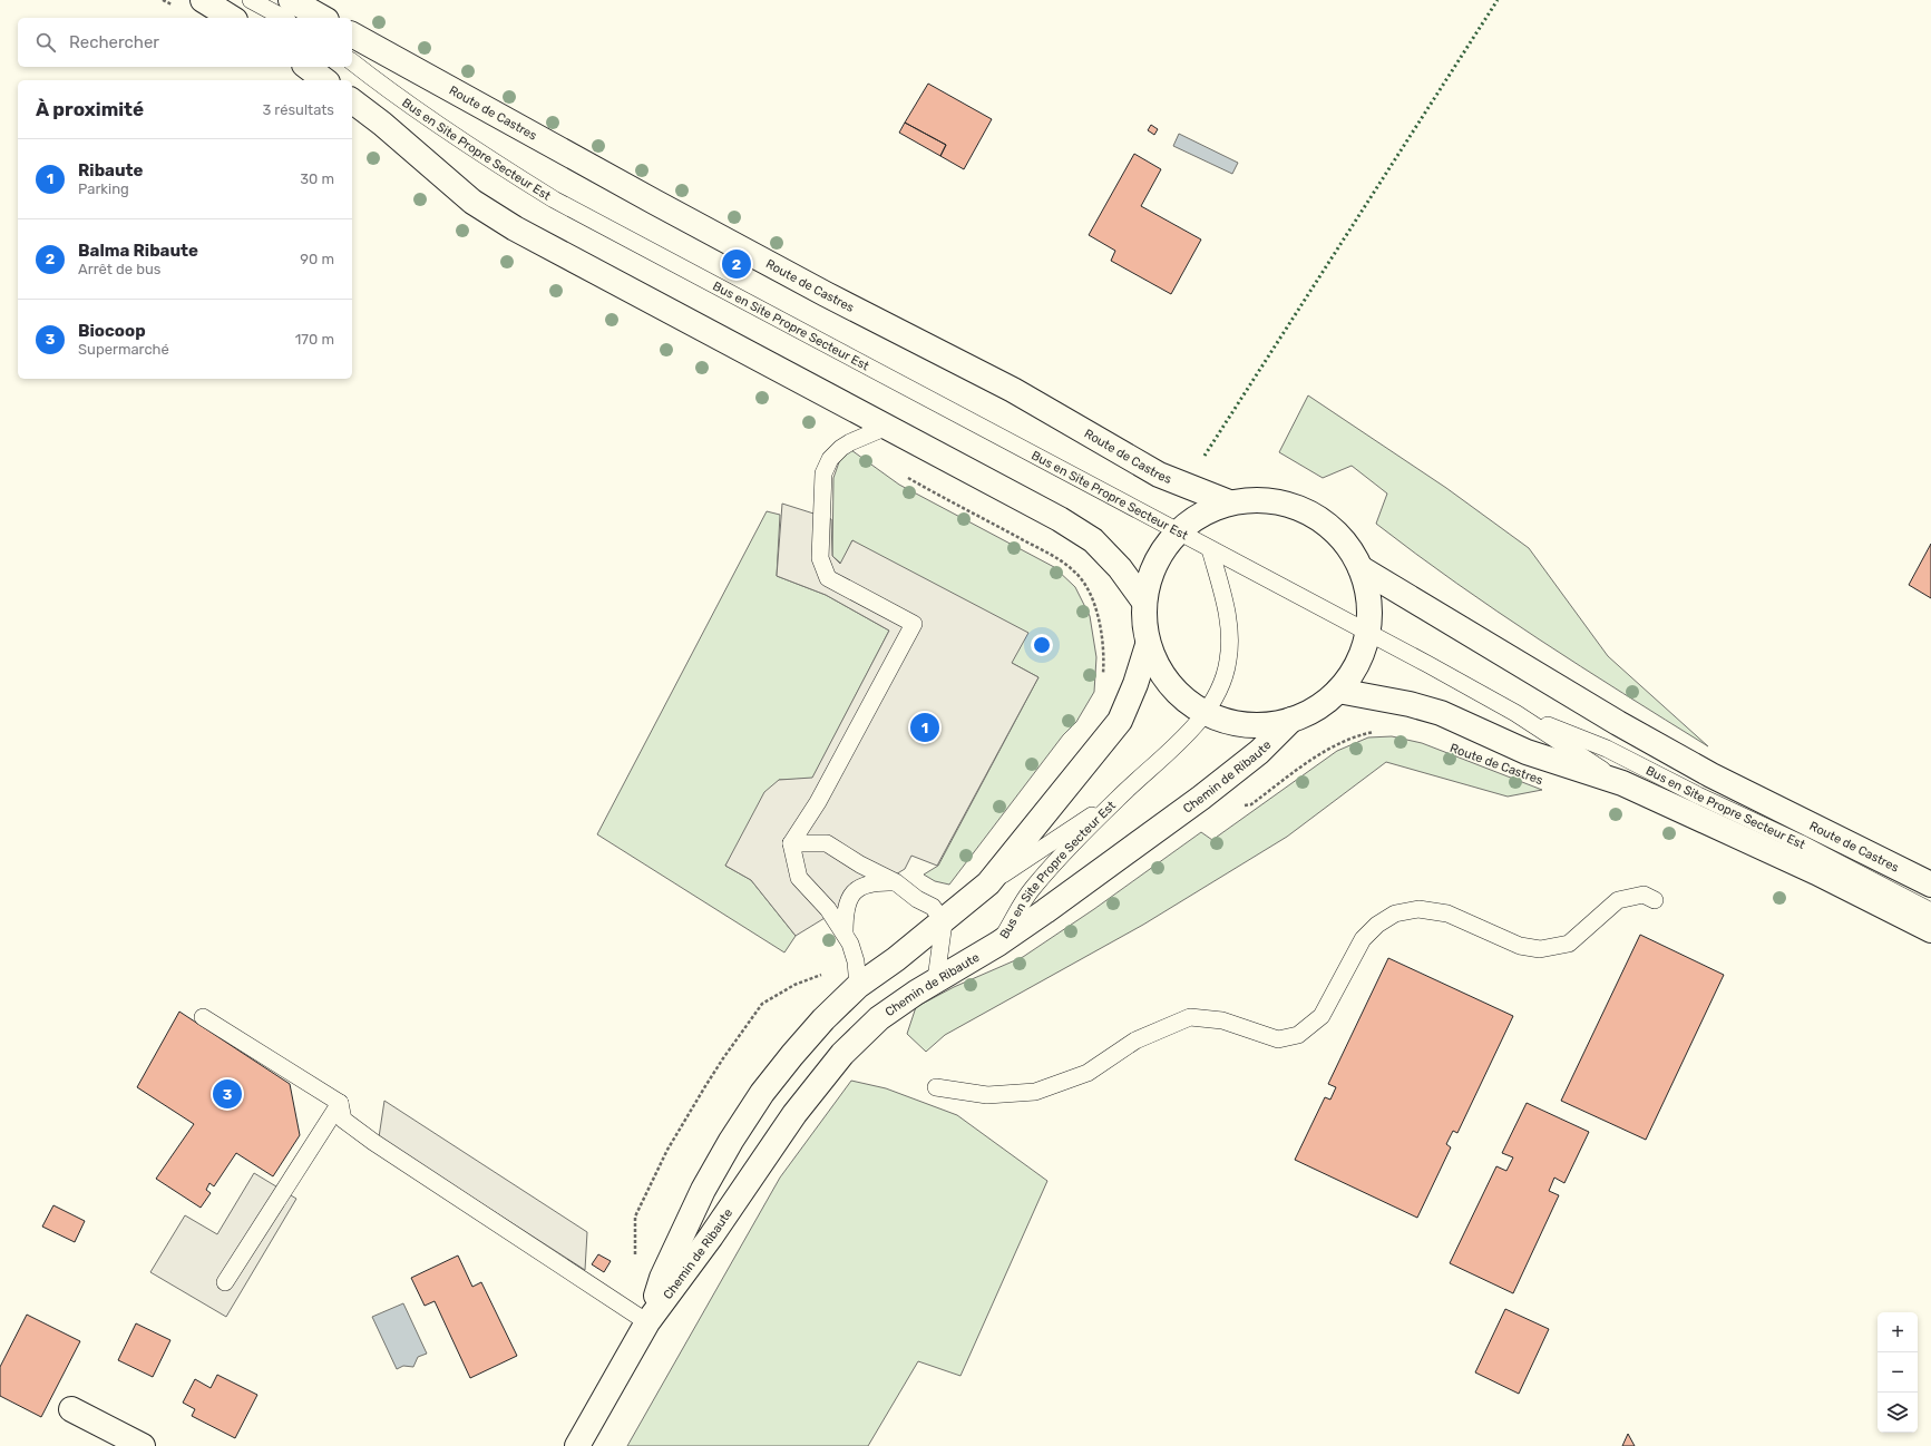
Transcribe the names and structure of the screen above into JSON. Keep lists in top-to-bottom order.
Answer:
{
  "streets": {
    "main road": ["Route de Castres", "Chemin de Ribaute"],
    "lane": ["Bus en Site Propre Secteur Est"]
  },
  "crossings": [
    ["Route de Castres", "Bus en Site Propre Secteur Est"],
    ["Bus en Site Propre Secteur Est", "Chemin de Ribaute"]
  ],
  "page": {
    "search": "Rechercher",
    "heading": ["À proximité", "3 résultats"],
    "list": [
      {
        "mark": "1",
        "name": "Ribaute",
        "note": "Parking",
        "value": "30 m"
      },
      {
        "mark": "2",
        "name": "Balma Ribaute",
        "note": "Arrêt de bus",
        "value": "90 m"
      },
      {
        "mark": "3",
        "name": "Biocoop",
        "note": "Supermarché",
        "value": "170 m"
      }
    ],
    "pins": ["2", "1", "3"],
    "map_buttons": ["+", "−"]
  }
}
